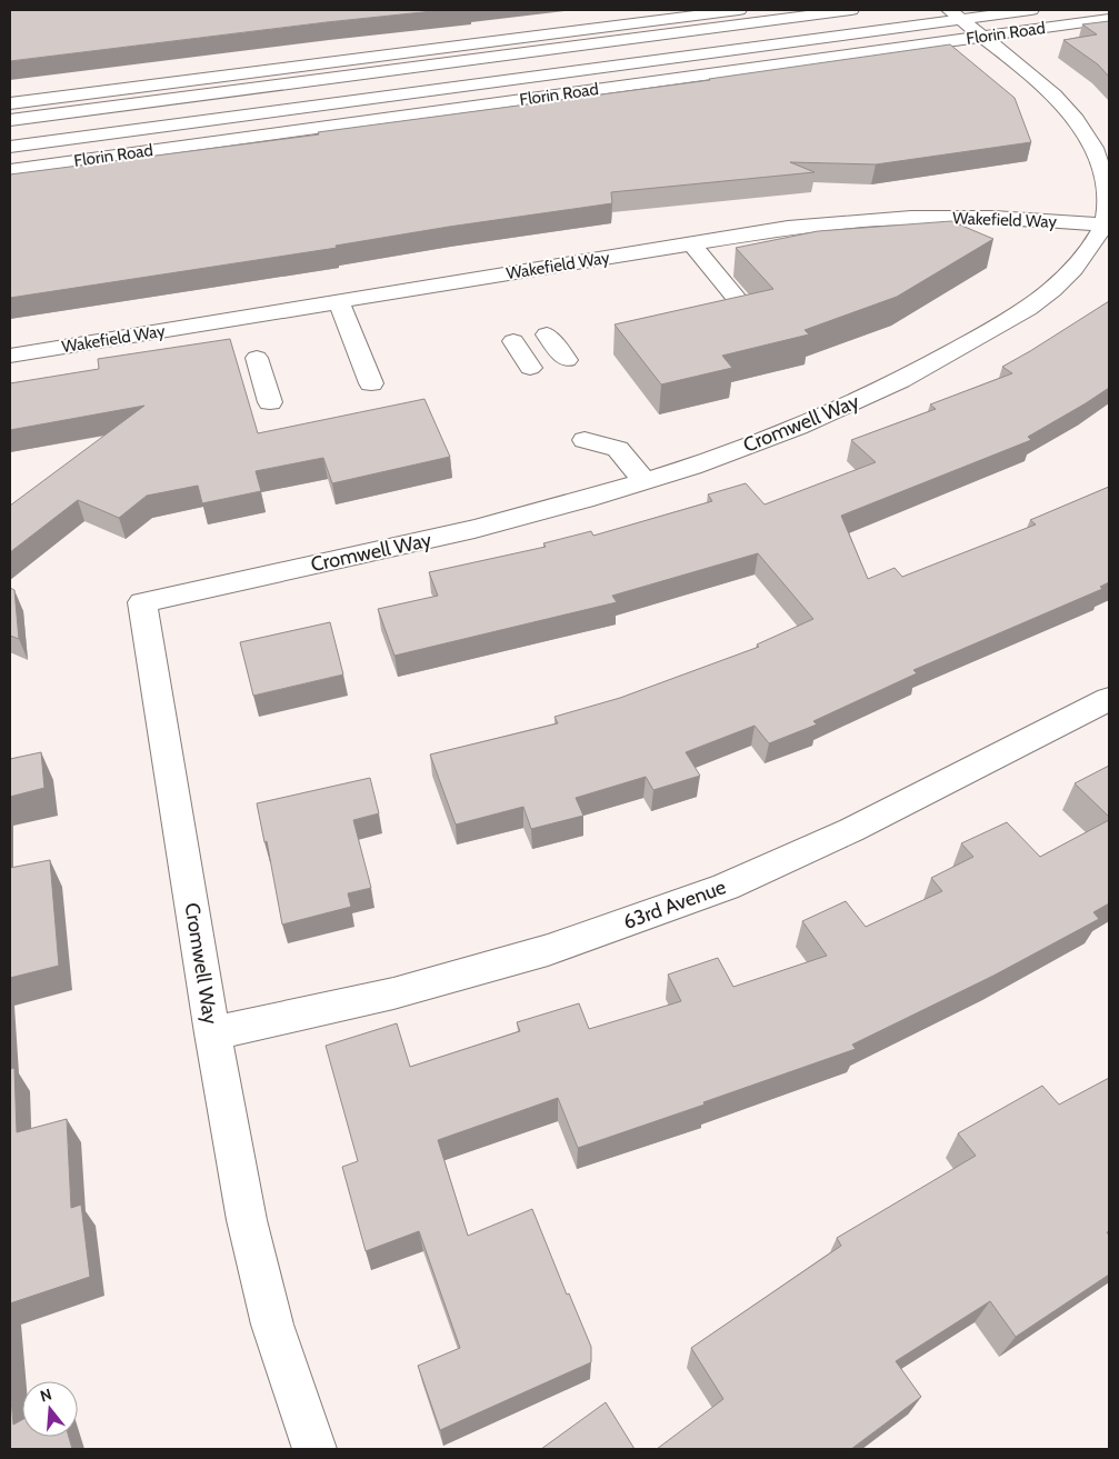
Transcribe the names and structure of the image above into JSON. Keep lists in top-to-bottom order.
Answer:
{
  "streets": {
    "street": [
      "Florin Road",
      "Wakefield Way",
      "Cromwell Way",
      "63rd Avenue"
    ]
  },
  "crossings": [
    ["Florin Road", "Cromwell Way"],
    ["Wakefield Way", "Cromwell Way"],
    ["Cromwell Way", "63rd Avenue"]
  ],
  "north": "top"
}
